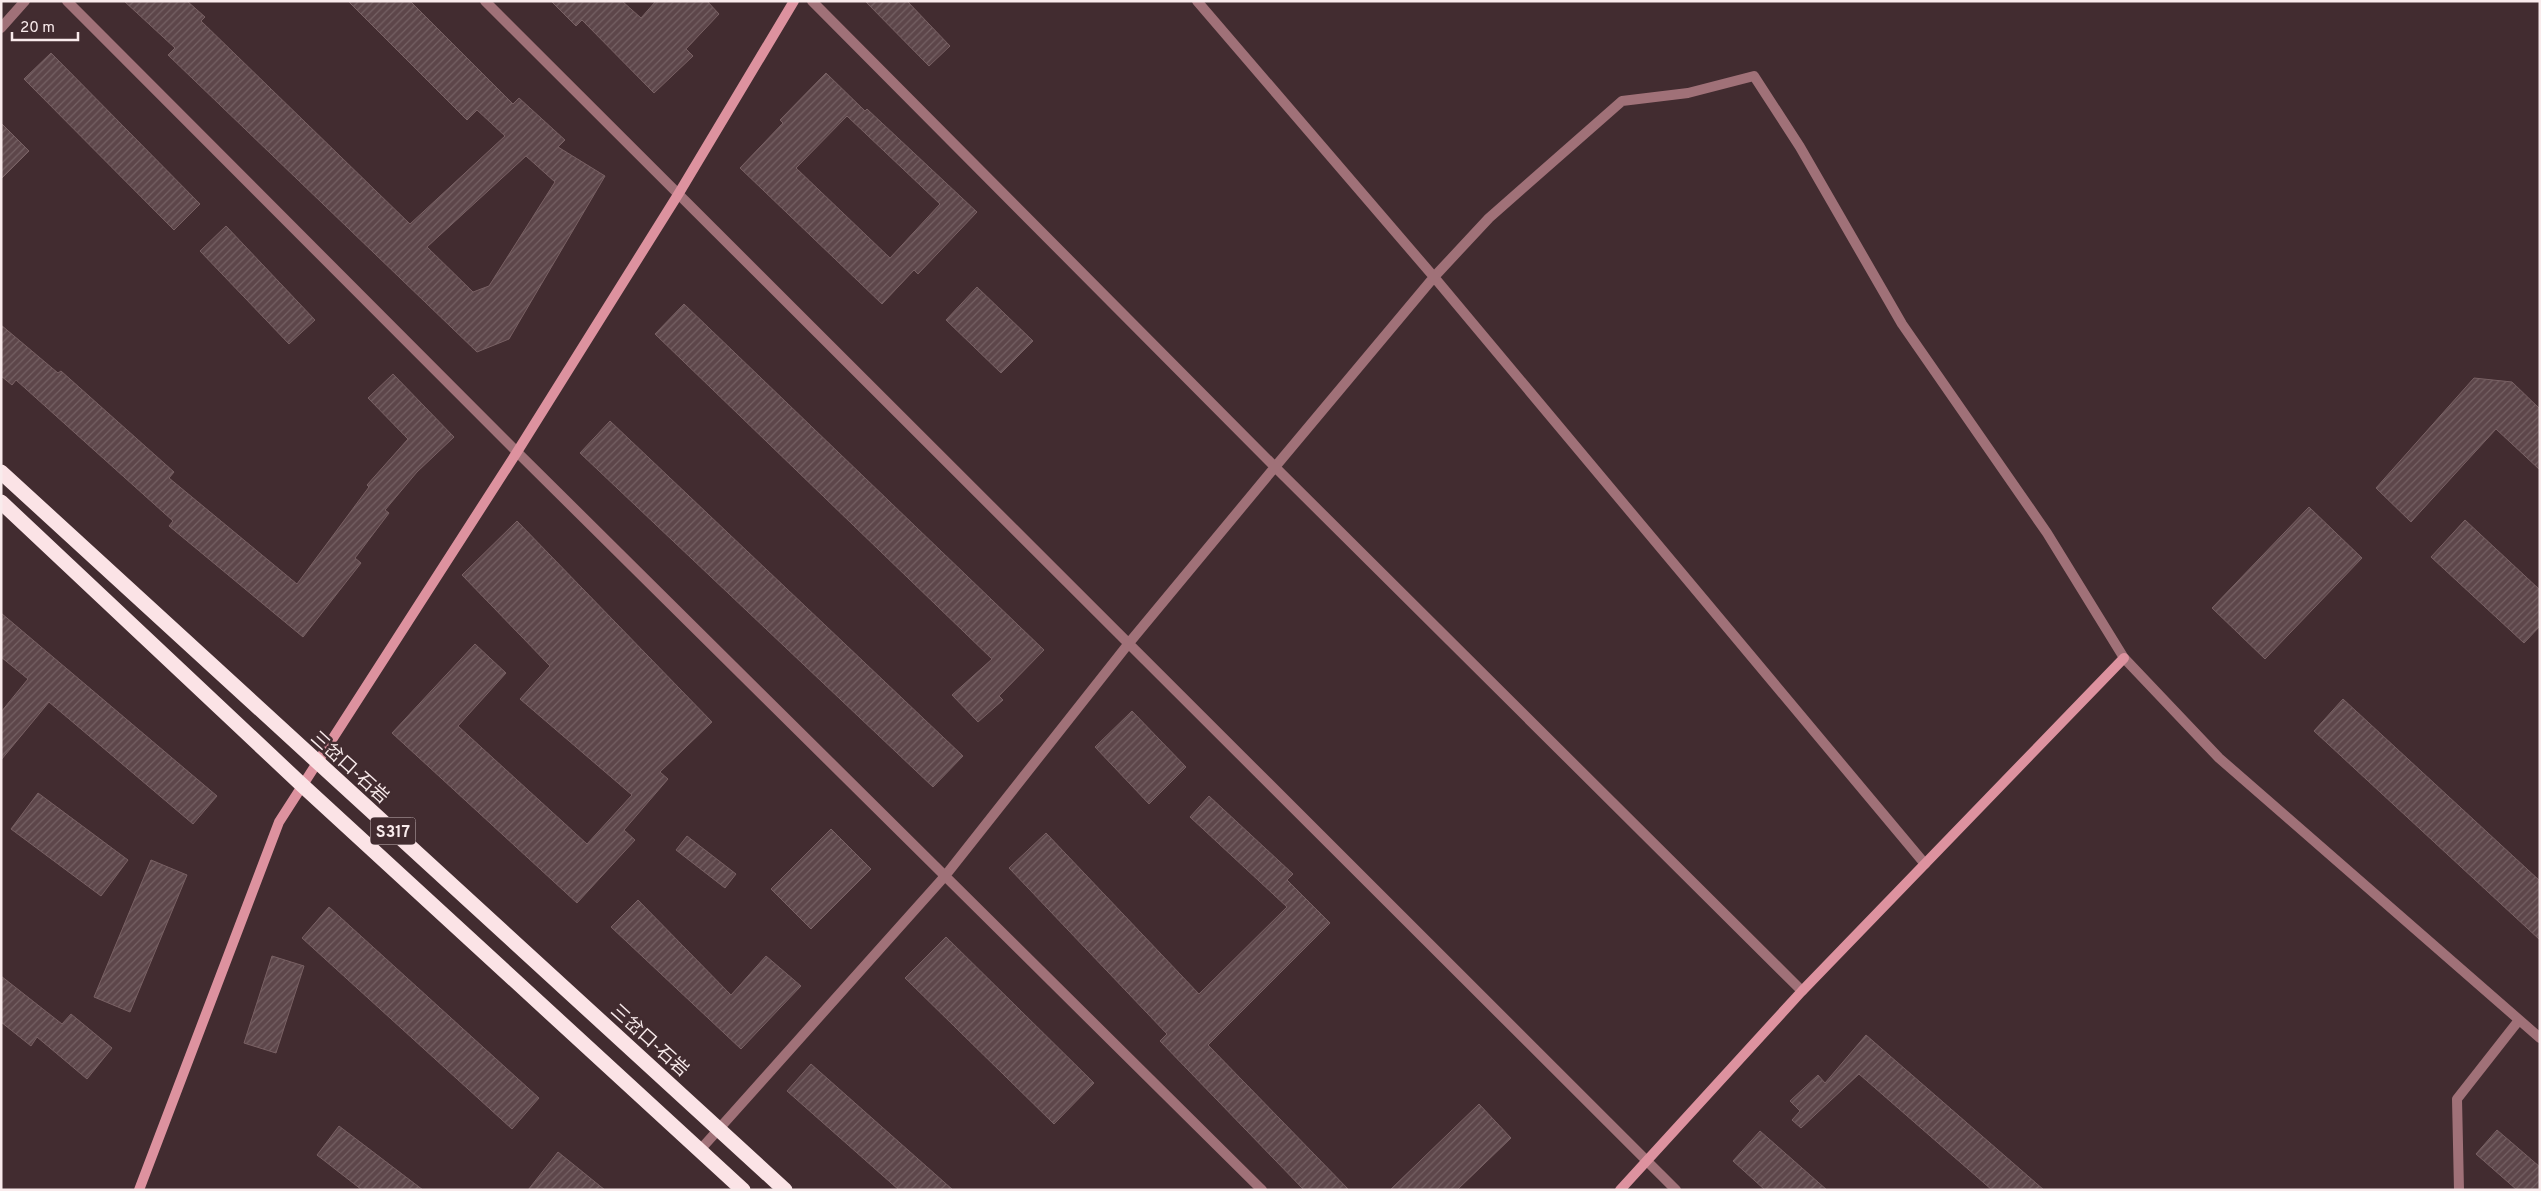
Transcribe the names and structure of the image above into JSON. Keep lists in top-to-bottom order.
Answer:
{
  "streets": {
    "highway": ["三岔口-石岩", "S317"]
  },
  "scale_bar": "20 m"
}
